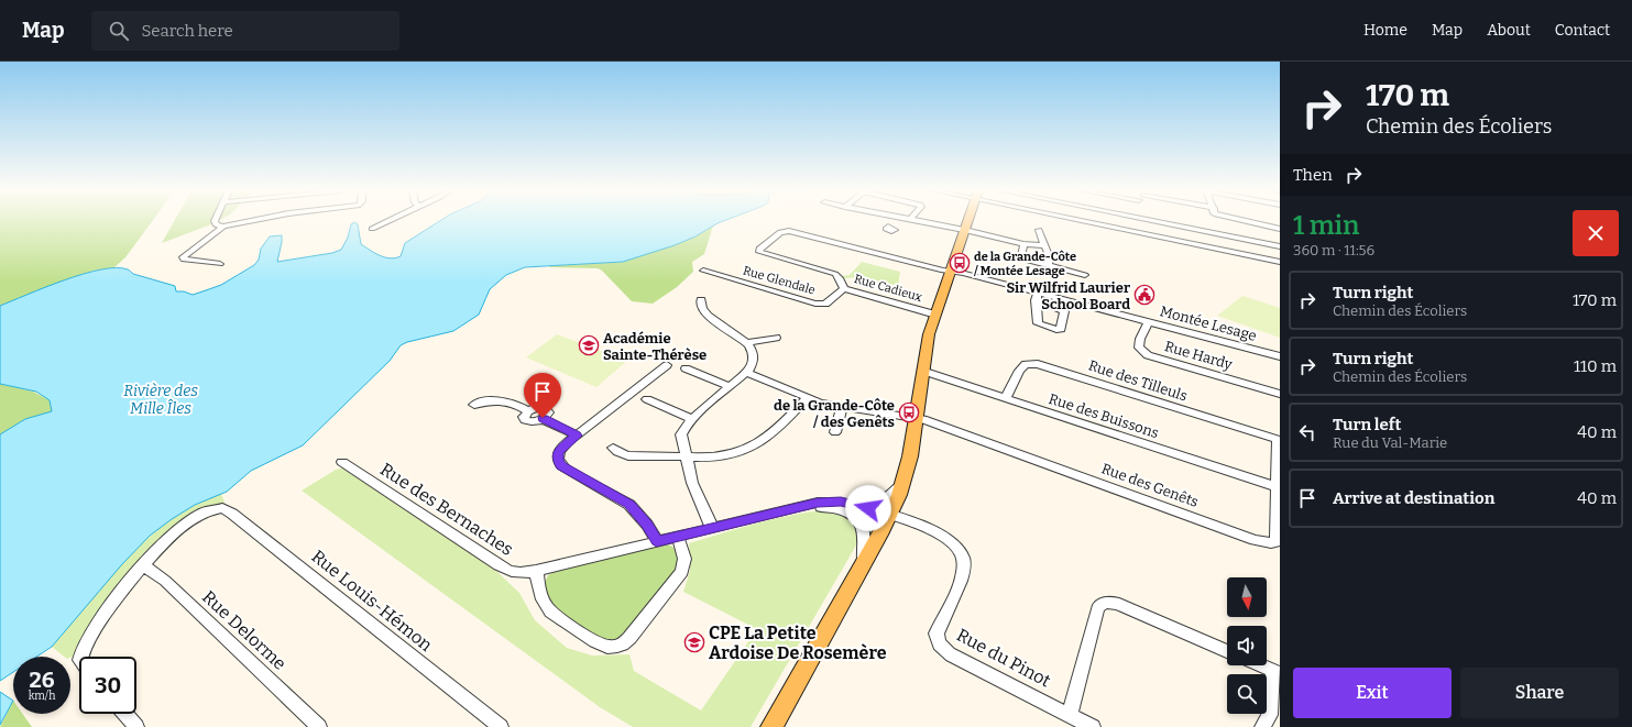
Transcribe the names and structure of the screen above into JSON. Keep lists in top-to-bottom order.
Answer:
{
  "streets": {
    "street": [
      "Rue Glendale",
      "Rue Cadieux",
      "Montée Lesage",
      "Rue Hardy",
      "Rue des Tilleuls",
      "Rue des Buissons",
      "Rue des Genêts",
      "Rue des Bernaches",
      "Rue Louis-Hémon",
      "Rue Delorme",
      "Rue du Pinot"
    ]
  },
  "crossings": [
    ["Rue Glendale", "Rue Cadieux"],
    ["Rue Cadieux", "Montée Lesage"],
    ["Montée Lesage", "Rue Hardy"],
    ["Rue des Tilleuls", "Rue des Buissons"],
    ["Rue des Tilleuls", "Rue des Genêts"],
    ["Rue des Buissons", "Rue des Genêts"],
    ["Rue des Bernaches", "Rue du Pinot"],
    ["Rue Louis-Hémon", "Rue Delorme"]
  ],
  "water": ["Rivière des Mille Îles"],
  "places": {
    "bus stop": ["de la Grande-Côte / Montée Lesage", "de la Grande-Côte / des Genêts"],
    "public building": ["Sir Wilfrid Laurier School Board"],
    "school or university": ["Académie Sainte-Thérèse", "CPE La Petite Ardoise De Rosemère"]
  },
  "north": "bottom",
  "page": {
    "header": "Map",
    "search": "Search here",
    "nav": [
      "Home",
      "Map",
      "About",
      "Contact"
    ],
    "turn": ["170 m", "Chemin des Écoliers"],
    "then": "Then",
    "heading": ["1 min", "360 m · 11:56"],
    "list": [
      {
        "name": "Turn right",
        "note": "Chemin des Écoliers",
        "value": "170 m"
      },
      {
        "name": "Turn right",
        "note": "Chemin des Écoliers",
        "value": "110 m"
      },
      {
        "name": "Turn left",
        "note": "Rue du Val-Marie",
        "value": "40 m"
      },
      {
        "name": "Arrive at destination",
        "value": "40 m"
      }
    ],
    "speed": "26 km/h",
    "limit": "30",
    "buttons": ["Exit", "Share"]
  }
}
